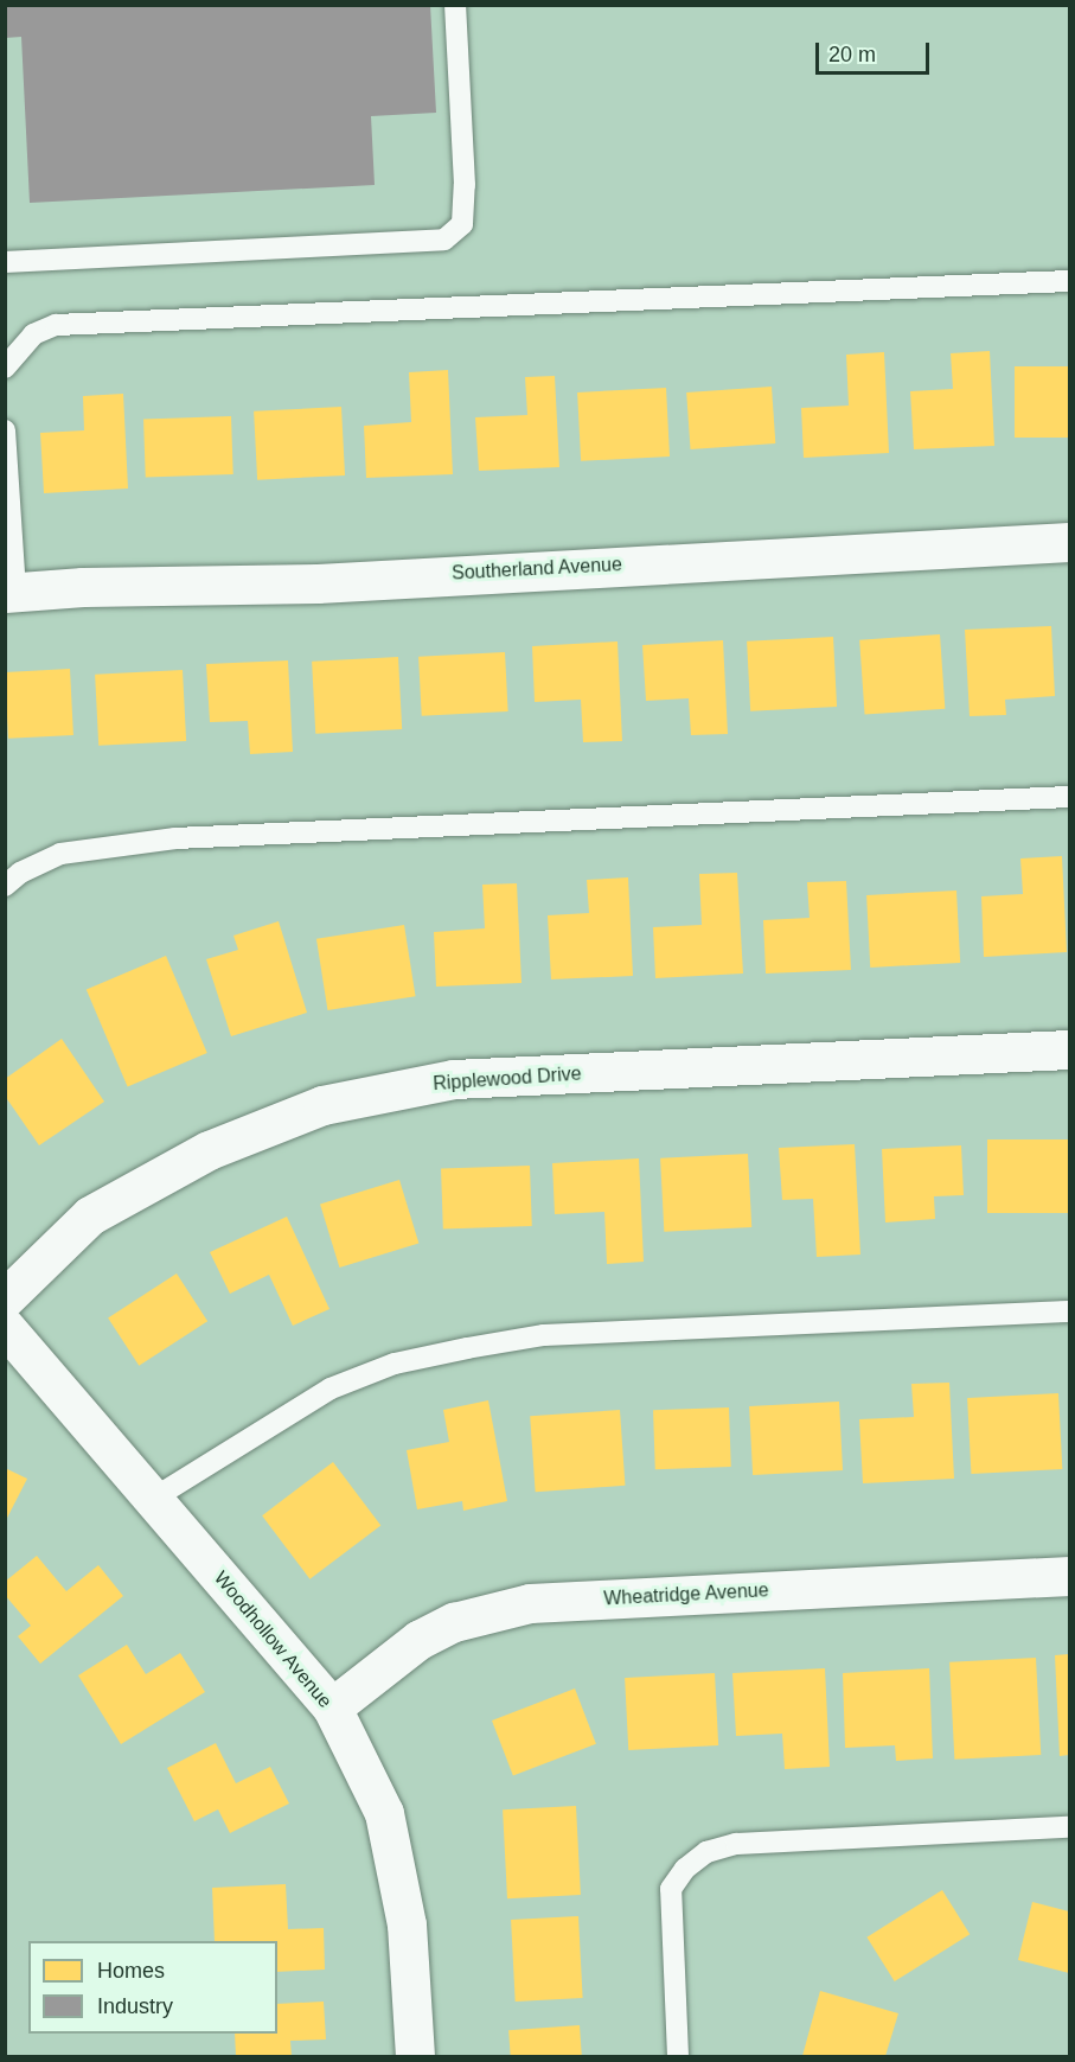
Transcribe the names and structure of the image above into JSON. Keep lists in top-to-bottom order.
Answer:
{
  "streets": {
    "street": [
      "Southerland Avenue",
      "Ripplewood Drive",
      "Wheatridge Avenue",
      "Woodhollow Avenue"
    ]
  },
  "crossings": [
    ["Wheatridge Avenue", "Woodhollow Avenue"]
  ],
  "legend": ["Homes", "Industry"],
  "scale_bar": "20 m"
}
